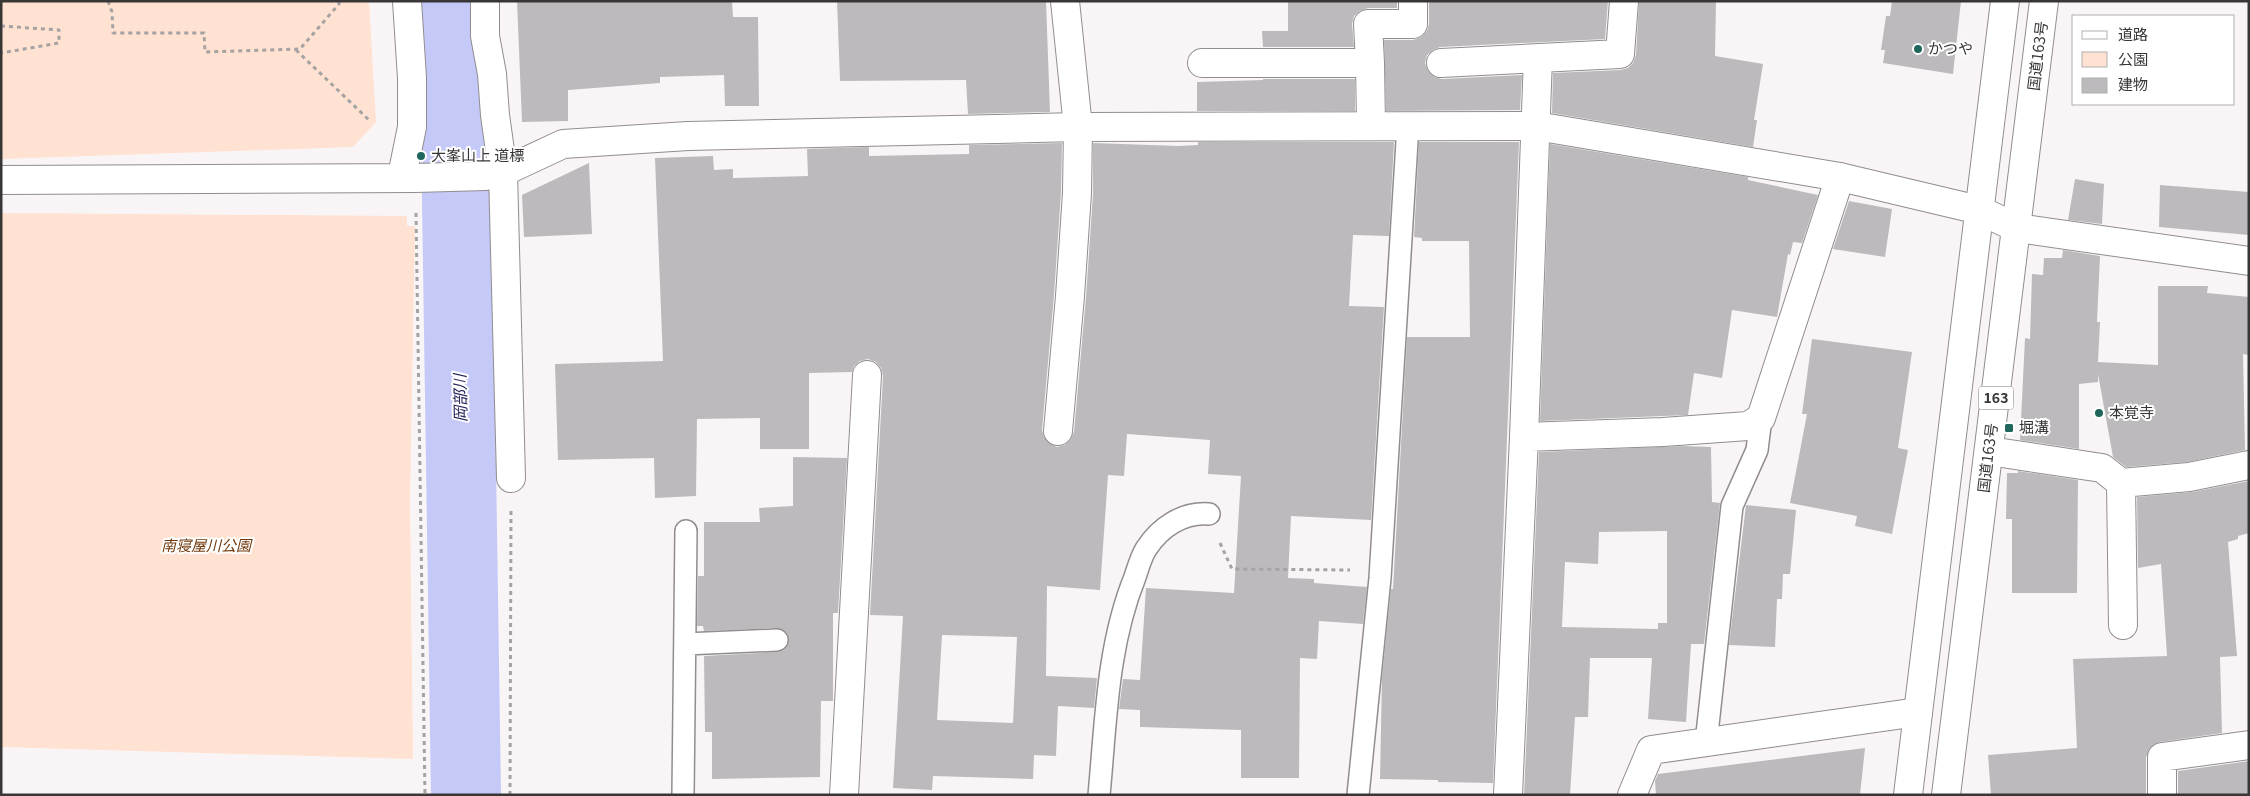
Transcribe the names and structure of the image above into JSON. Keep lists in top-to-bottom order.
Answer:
{
  "streets": {
    "main road": ["国道163号", "163"]
  },
  "water": ["岡部川"],
  "parks": ["南寝屋川公園"],
  "places": {
    "other": ["かつや", "大峯山上 道標", "本覚寺"],
    "transit": ["堀溝"]
  },
  "legend": ["道路", "公園", "建物"]
}
